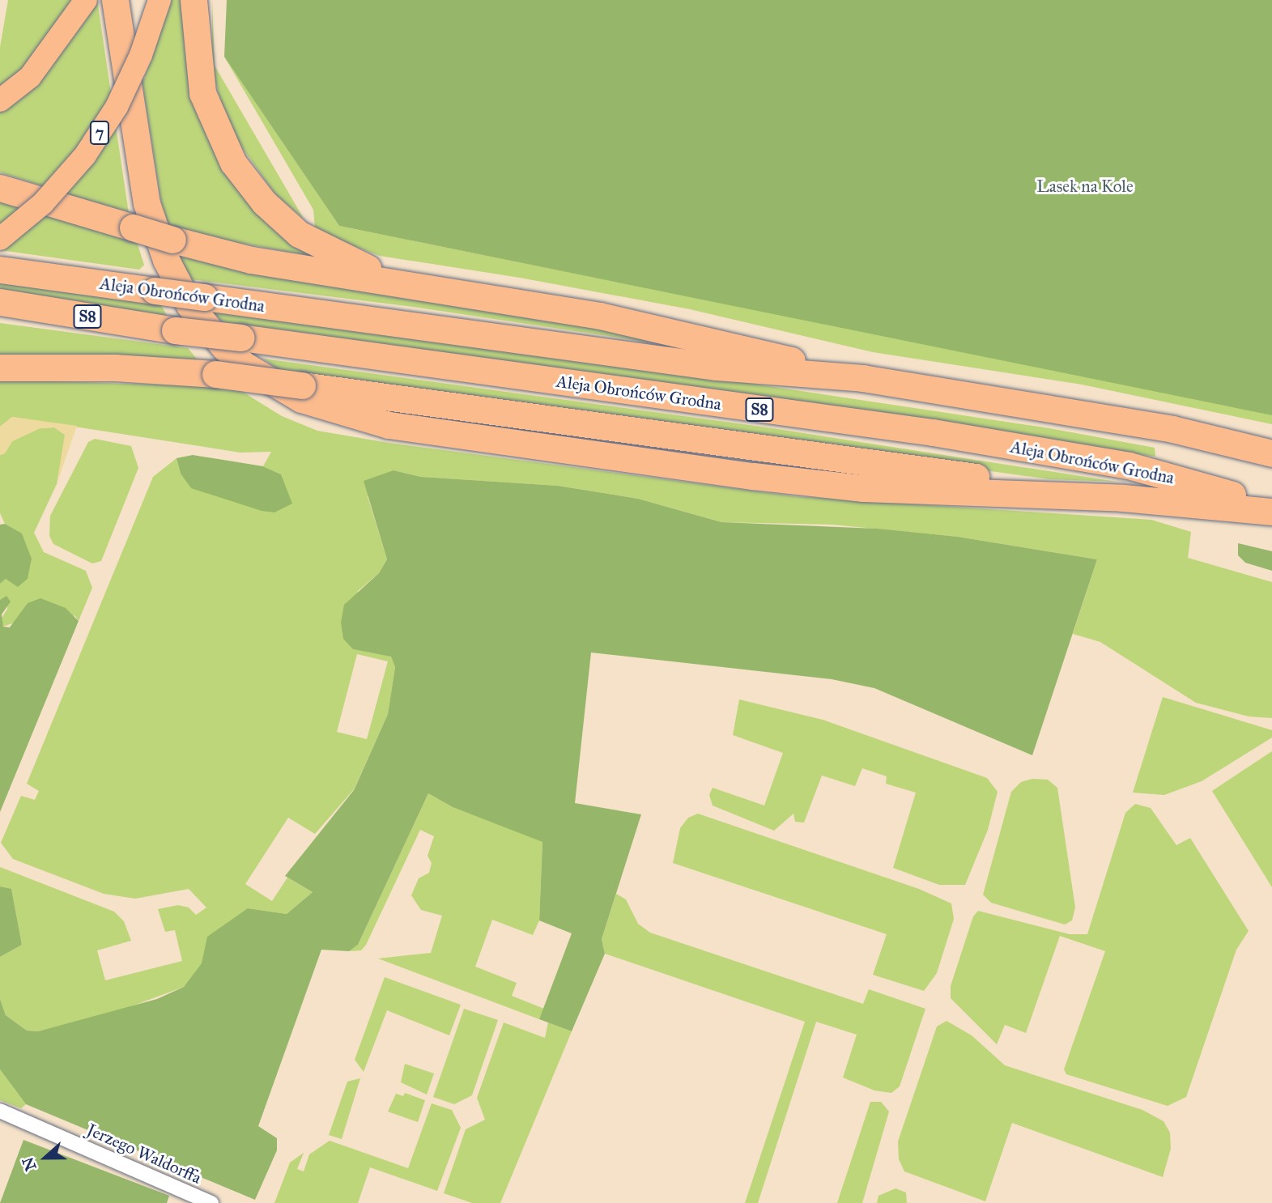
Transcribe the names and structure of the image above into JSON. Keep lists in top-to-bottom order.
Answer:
{
  "streets": {
    "highway": ["Aleja Obrońców Grodna", "S8"],
    "main road": ["7"],
    "street": ["Jerzego Waldorffa"]
  },
  "parks": ["Lasek na Kole"],
  "north": "left"
}
